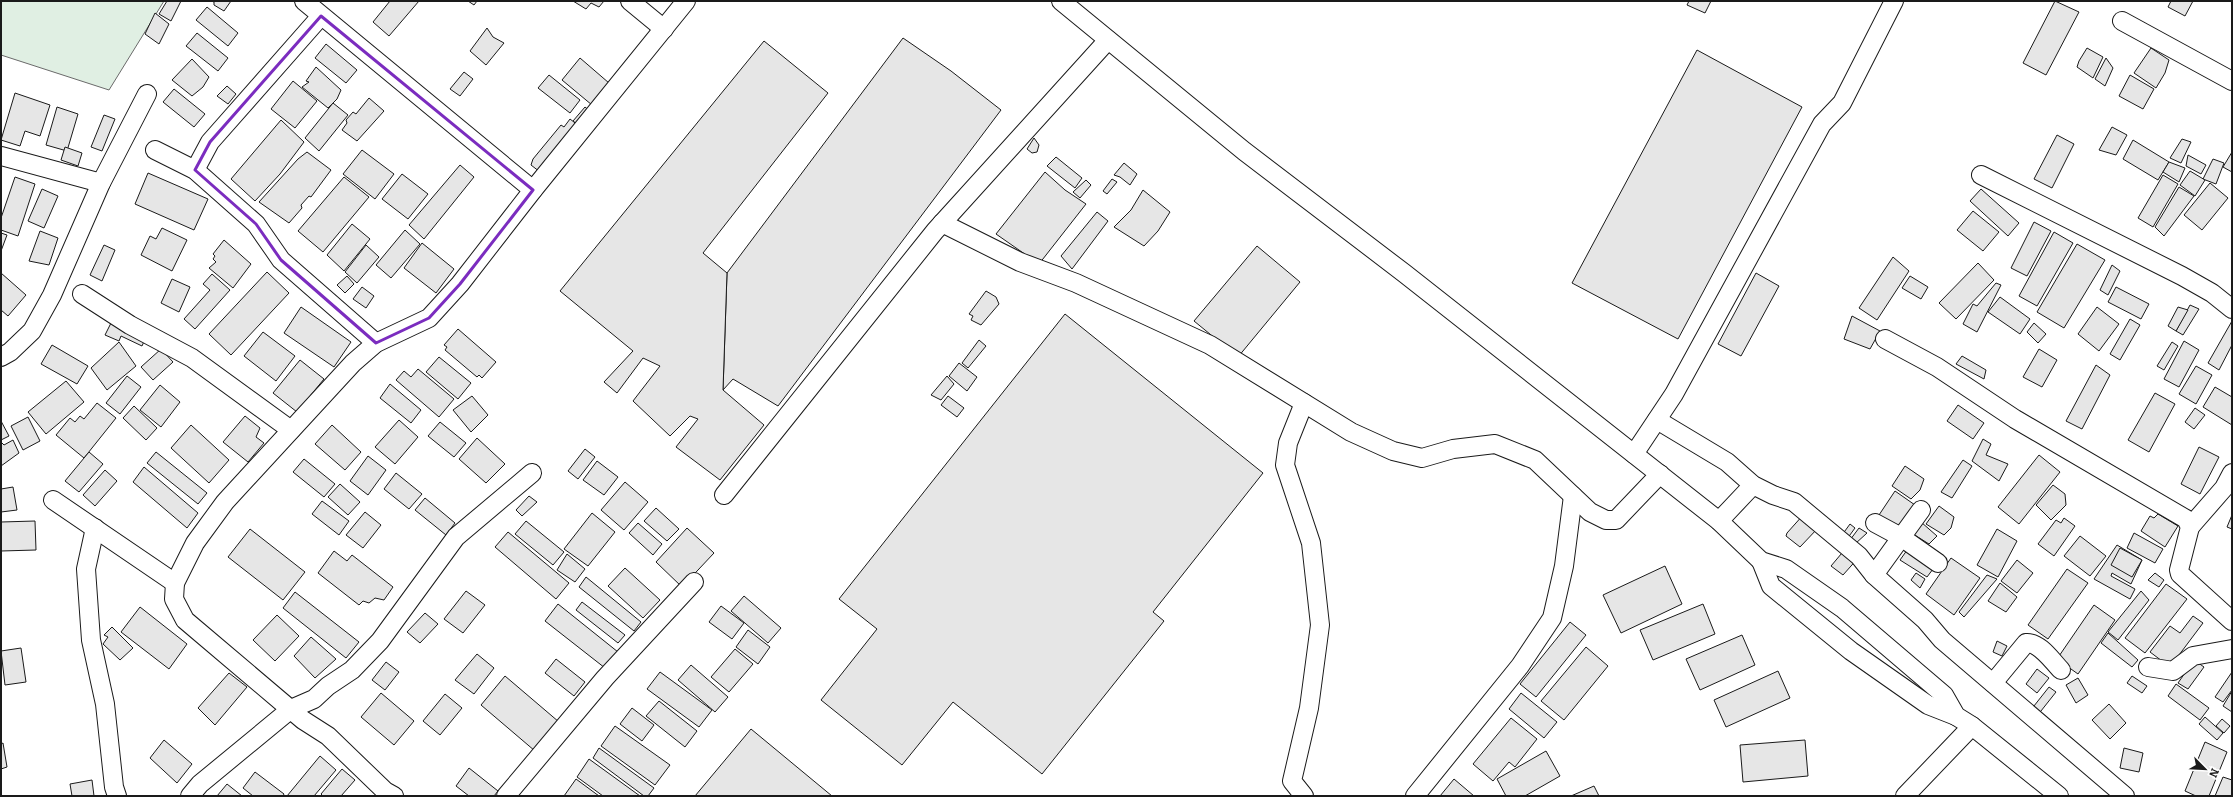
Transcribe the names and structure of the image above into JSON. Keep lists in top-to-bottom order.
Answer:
{
  "north": "bottom right"
}
